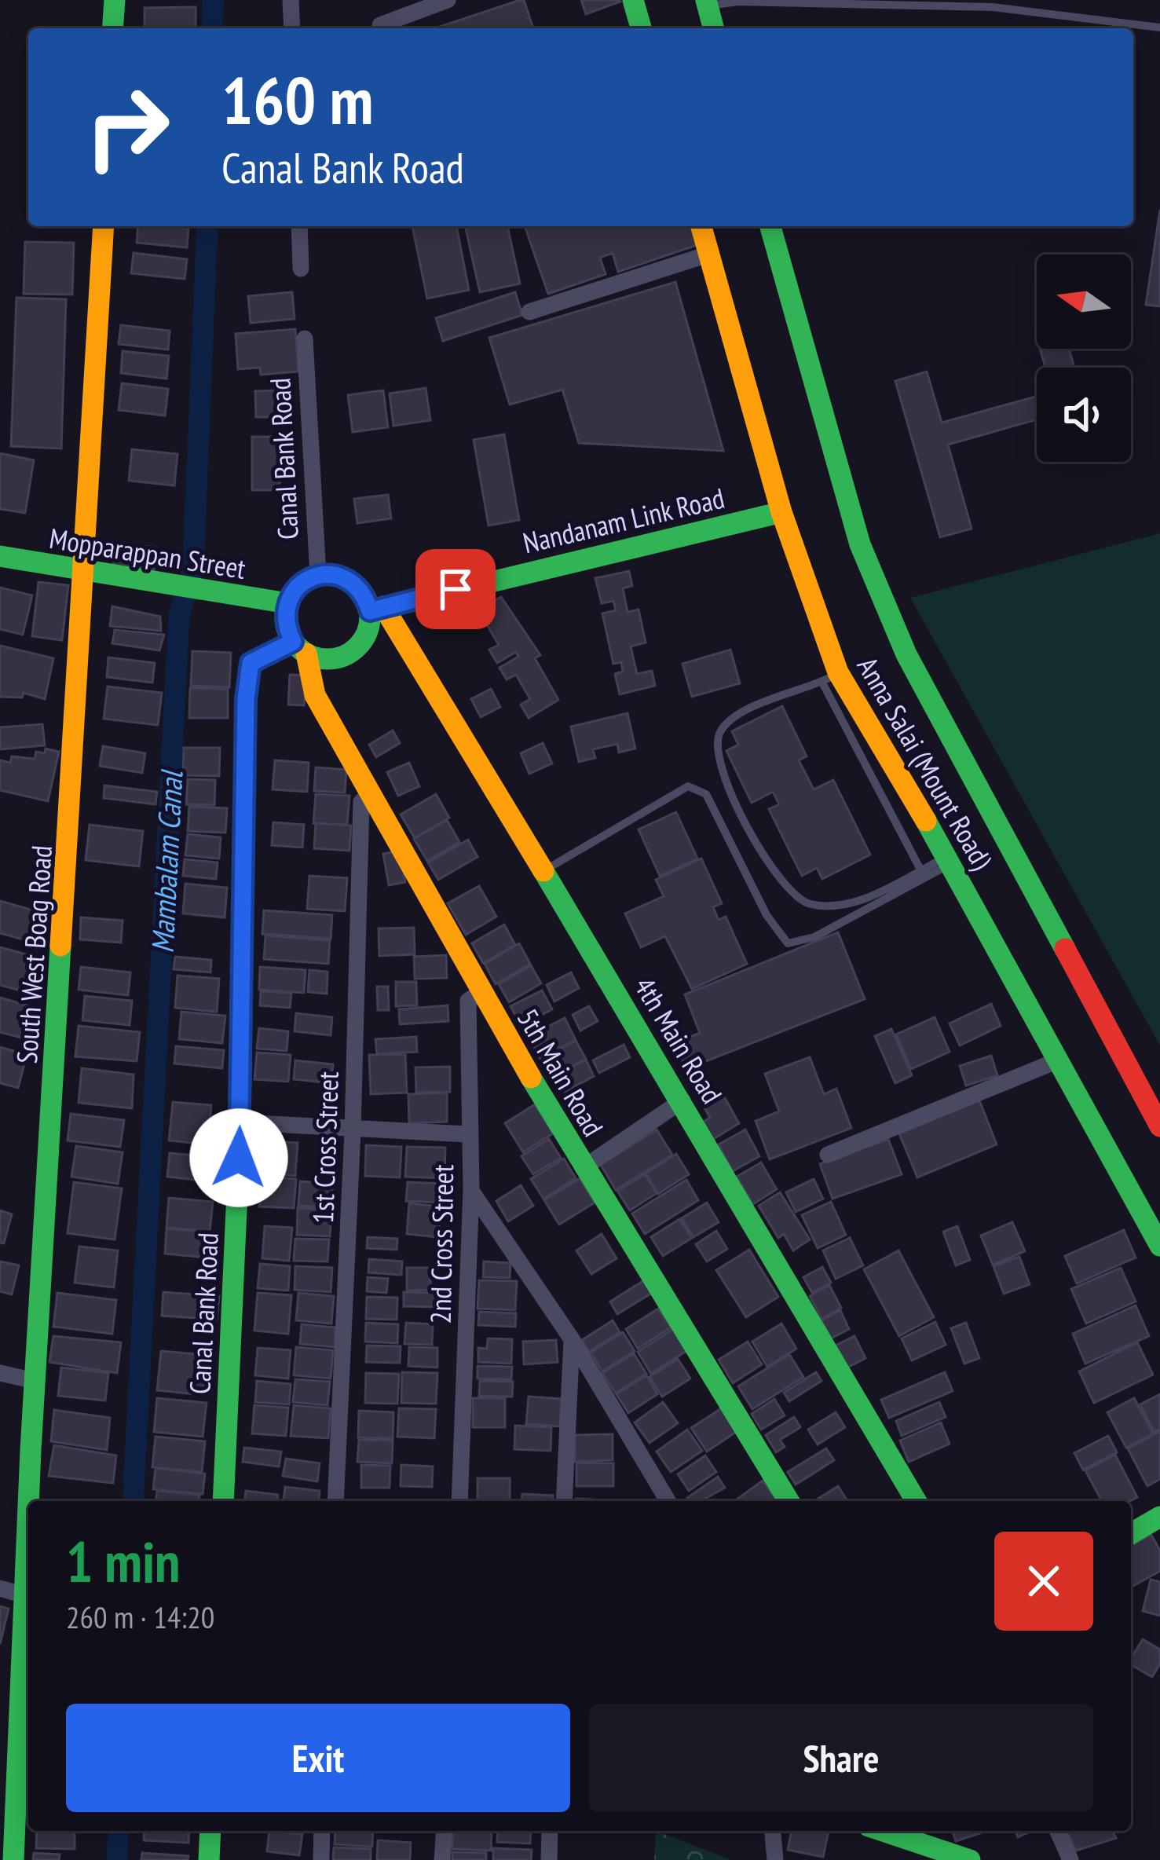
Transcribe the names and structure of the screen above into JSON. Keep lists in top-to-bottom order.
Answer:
{
  "streets": {
    "street": [
      "Canal Bank Road",
      "Nandanam Link Road",
      "Mopparappan Street",
      "Anna Salai (Mount Road)",
      "South West Boag Road",
      "4th Main Road",
      "5th Main Road",
      "1st Cross Street",
      "2nd Cross Street"
    ]
  },
  "crossings": [
    ["Canal Bank Road", "Nandanam Link Road"],
    ["Canal Bank Road", "Mopparappan Street"],
    ["Canal Bank Road", "4th Main Road"],
    ["Canal Bank Road", "5th Main Road"],
    ["Nandanam Link Road", "Mopparappan Street"],
    ["Nandanam Link Road", "Anna Salai (Mount Road)"],
    ["Nandanam Link Road", "4th Main Road"],
    ["Nandanam Link Road", "5th Main Road"],
    ["Mopparappan Street", "South West Boag Road"],
    ["Mopparappan Street", "4th Main Road"],
    ["Mopparappan Street", "5th Main Road"],
    ["4th Main Road", "5th Main Road"],
    ["5th Main Road", "1st Cross Street"],
    ["5th Main Road", "2nd Cross Street"]
  ],
  "water": ["Mambalam Canal"],
  "north": "left",
  "page": {
    "turn": ["160 m", "Canal Bank Road"],
    "heading": ["1 min", "260 m · 14:20"],
    "buttons": ["Exit", "Share"]
  }
}
